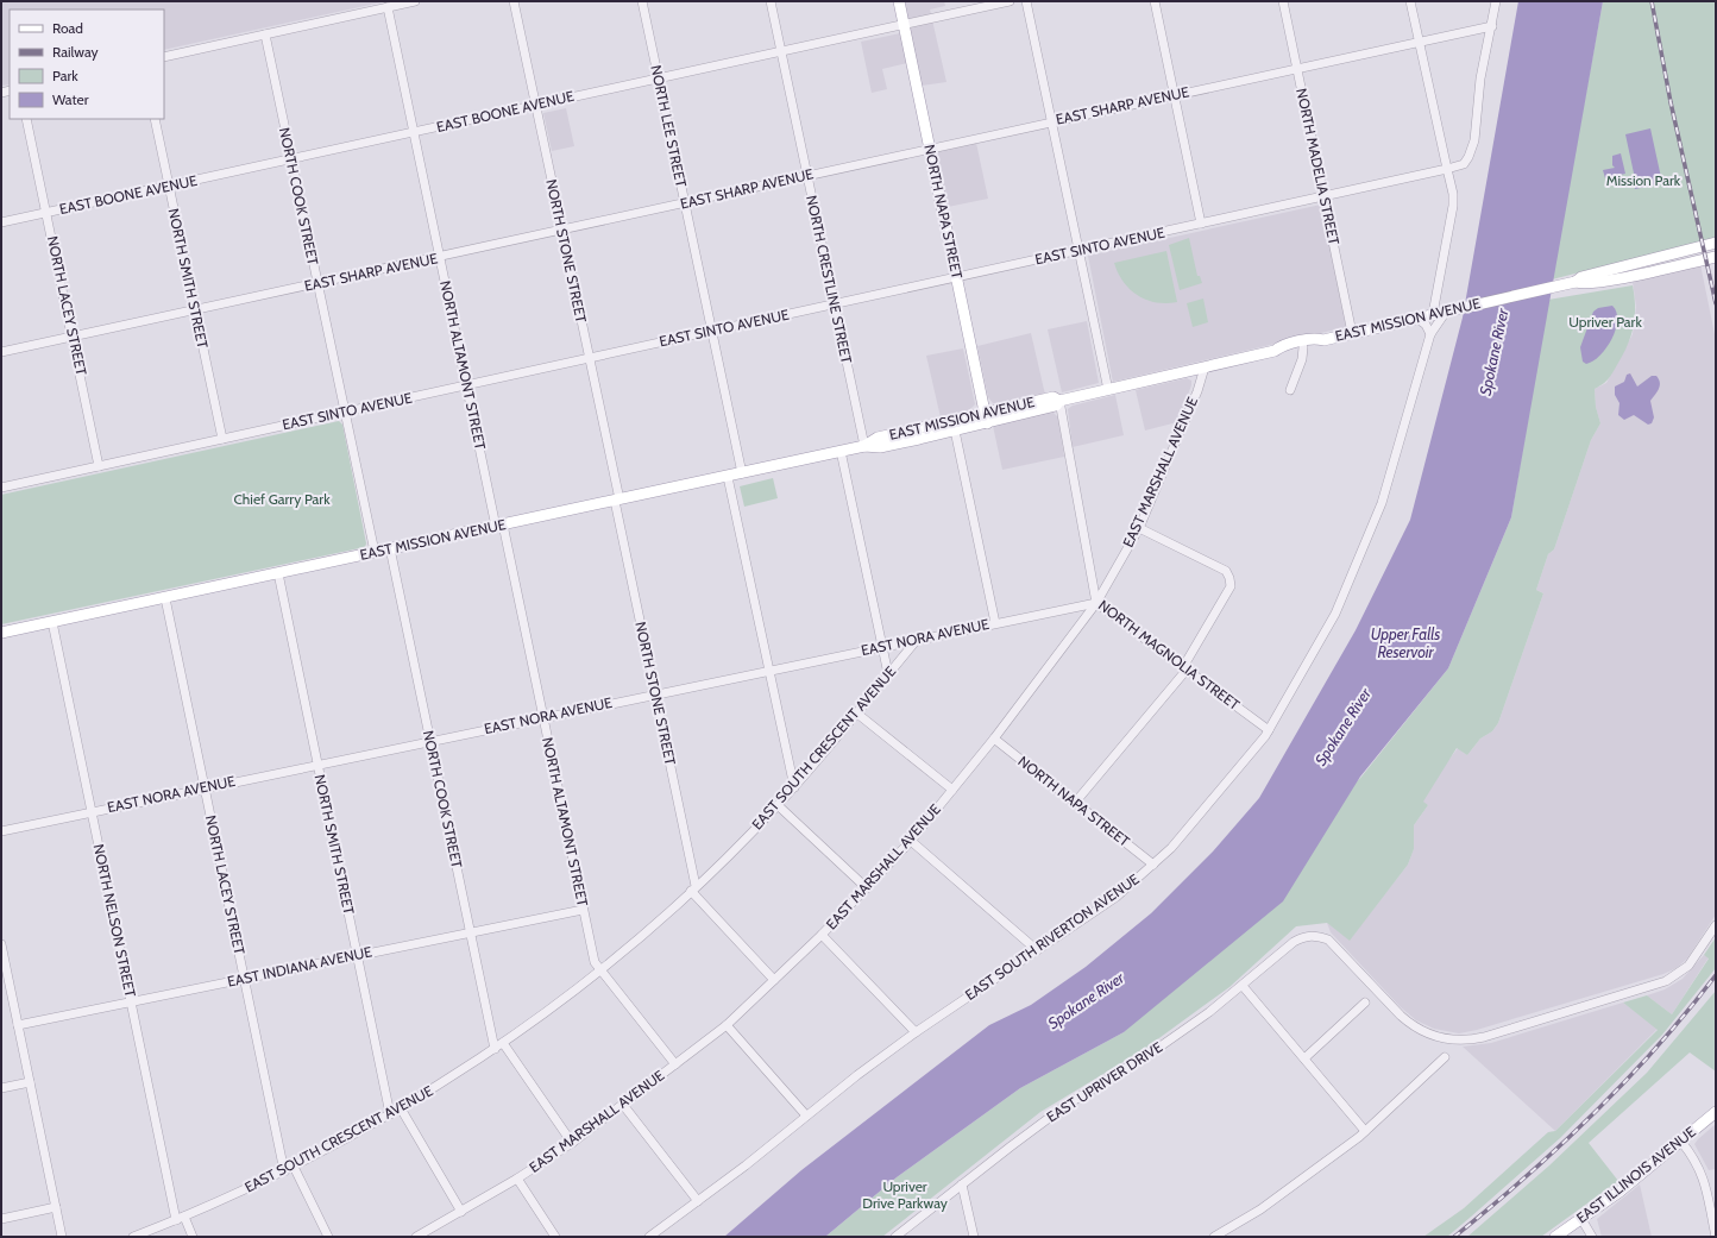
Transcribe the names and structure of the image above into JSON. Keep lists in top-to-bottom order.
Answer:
{
  "streets": {
    "main road": ["NORTH NAPA STREET", "EAST MISSION AVENUE", "EAST ILLINOIS AVENUE"],
    "street": [
      "EAST SHARP AVENUE",
      "EAST BOONE AVENUE",
      "NORTH LEE STREET",
      "NORTH MADELIA STREET",
      "NORTH COOK STREET",
      "EAST SINTO AVENUE",
      "NORTH STONE STREET",
      "NORTH SMITH STREET",
      "NORTH CRESTLINE STREET",
      "NORTH LACEY STREET",
      "NORTH ALTAMONT STREET",
      "EAST MARSHALL AVENUE",
      "EAST NORA AVENUE",
      "NORTH MAGNOLIA STREET",
      "EAST SOUTH CRESCENT AVENUE",
      "NORTH NELSON STREET",
      "EAST SOUTH RIVERTON AVENUE",
      "EAST INDIANA AVENUE",
      "EAST UPRIVER DRIVE"
    ]
  },
  "crossings": [
    ["EAST SHARP AVENUE", "NORTH LEE STREET"],
    ["EAST SHARP AVENUE", "NORTH MADELIA STREET"],
    ["EAST SHARP AVENUE", "NORTH COOK STREET"],
    ["EAST SHARP AVENUE", "NORTH NAPA STREET"],
    ["EAST SHARP AVENUE", "EAST SINTO AVENUE"],
    ["EAST SHARP AVENUE", "NORTH STONE STREET"],
    ["EAST SHARP AVENUE", "NORTH SMITH STREET"],
    ["EAST SHARP AVENUE", "NORTH CRESTLINE STREET"],
    ["EAST SHARP AVENUE", "NORTH LACEY STREET"],
    ["EAST SHARP AVENUE", "NORTH ALTAMONT STREET"],
    ["EAST BOONE AVENUE", "NORTH LEE STREET"],
    ["EAST BOONE AVENUE", "NORTH COOK STREET"],
    ["EAST BOONE AVENUE", "NORTH NAPA STREET"],
    ["EAST BOONE AVENUE", "NORTH STONE STREET"],
    ["EAST BOONE AVENUE", "NORTH SMITH STREET"],
    ["EAST BOONE AVENUE", "NORTH CRESTLINE STREET"],
    ["EAST BOONE AVENUE", "NORTH LACEY STREET"],
    ["EAST BOONE AVENUE", "NORTH ALTAMONT STREET"],
    ["NORTH LEE STREET", "EAST SINTO AVENUE"],
    ["NORTH LEE STREET", "EAST MISSION AVENUE"],
    ["NORTH MADELIA STREET", "EAST SINTO AVENUE"],
    ["NORTH MADELIA STREET", "EAST MISSION AVENUE"],
    ["NORTH COOK STREET", "EAST SINTO AVENUE"],
    ["NORTH COOK STREET", "EAST MISSION AVENUE"],
    ["NORTH COOK STREET", "EAST NORA AVENUE"],
    ["NORTH COOK STREET", "EAST SOUTH CRESCENT AVENUE"],
    ["NORTH COOK STREET", "EAST INDIANA AVENUE"],
    ["NORTH NAPA STREET", "EAST SINTO AVENUE"],
    ["NORTH NAPA STREET", "EAST MISSION AVENUE"],
    ["NORTH NAPA STREET", "EAST MARSHALL AVENUE"],
    ["NORTH NAPA STREET", "EAST SOUTH RIVERTON AVENUE"],
    ["EAST SINTO AVENUE", "NORTH STONE STREET"],
    ["EAST SINTO AVENUE", "NORTH SMITH STREET"],
    ["EAST SINTO AVENUE", "NORTH CRESTLINE STREET"],
    ["EAST SINTO AVENUE", "NORTH LACEY STREET"],
    ["EAST SINTO AVENUE", "NORTH ALTAMONT STREET"],
    ["NORTH STONE STREET", "EAST MISSION AVENUE"],
    ["NORTH STONE STREET", "EAST NORA AVENUE"],
    ["NORTH STONE STREET", "EAST SOUTH CRESCENT AVENUE"],
    ["NORTH SMITH STREET", "EAST MISSION AVENUE"],
    ["NORTH SMITH STREET", "EAST NORA AVENUE"],
    ["NORTH SMITH STREET", "EAST SOUTH CRESCENT AVENUE"],
    ["NORTH SMITH STREET", "EAST INDIANA AVENUE"],
    ["NORTH CRESTLINE STREET", "EAST MISSION AVENUE"],
    ["NORTH LACEY STREET", "EAST MISSION AVENUE"],
    ["NORTH LACEY STREET", "EAST NORA AVENUE"],
    ["NORTH LACEY STREET", "EAST SOUTH CRESCENT AVENUE"],
    ["NORTH LACEY STREET", "EAST INDIANA AVENUE"],
    ["EAST MISSION AVENUE", "NORTH ALTAMONT STREET"],
    ["EAST MISSION AVENUE", "EAST MARSHALL AVENUE"],
    ["EAST MISSION AVENUE", "NORTH MAGNOLIA STREET"],
    ["EAST MISSION AVENUE", "NORTH NELSON STREET"],
    ["EAST MISSION AVENUE", "EAST SOUTH RIVERTON AVENUE"],
    ["NORTH ALTAMONT STREET", "EAST MARSHALL AVENUE"],
    ["NORTH ALTAMONT STREET", "EAST NORA AVENUE"],
    ["NORTH ALTAMONT STREET", "EAST SOUTH CRESCENT AVENUE"],
    ["NORTH ALTAMONT STREET", "EAST INDIANA AVENUE"],
    ["EAST MARSHALL AVENUE", "EAST NORA AVENUE"],
    ["EAST MARSHALL AVENUE", "NORTH MAGNOLIA STREET"],
    ["EAST NORA AVENUE", "NORTH MAGNOLIA STREET"],
    ["EAST NORA AVENUE", "EAST SOUTH CRESCENT AVENUE"],
    ["EAST NORA AVENUE", "NORTH NELSON STREET"],
    ["NORTH MAGNOLIA STREET", "EAST SOUTH RIVERTON AVENUE"],
    ["EAST SOUTH CRESCENT AVENUE", "NORTH NELSON STREET"],
    ["NORTH NELSON STREET", "EAST INDIANA AVENUE"]
  ],
  "water": ["Spokane River", "Upper Falls Reservoir"],
  "parks": [
    "Mission Park",
    "Upriver Park",
    "Chief Garry Park",
    "Upriver Drive Parkway"
  ],
  "legend": [
    "Road",
    "Railway",
    "Park",
    "Water"
  ]
}
